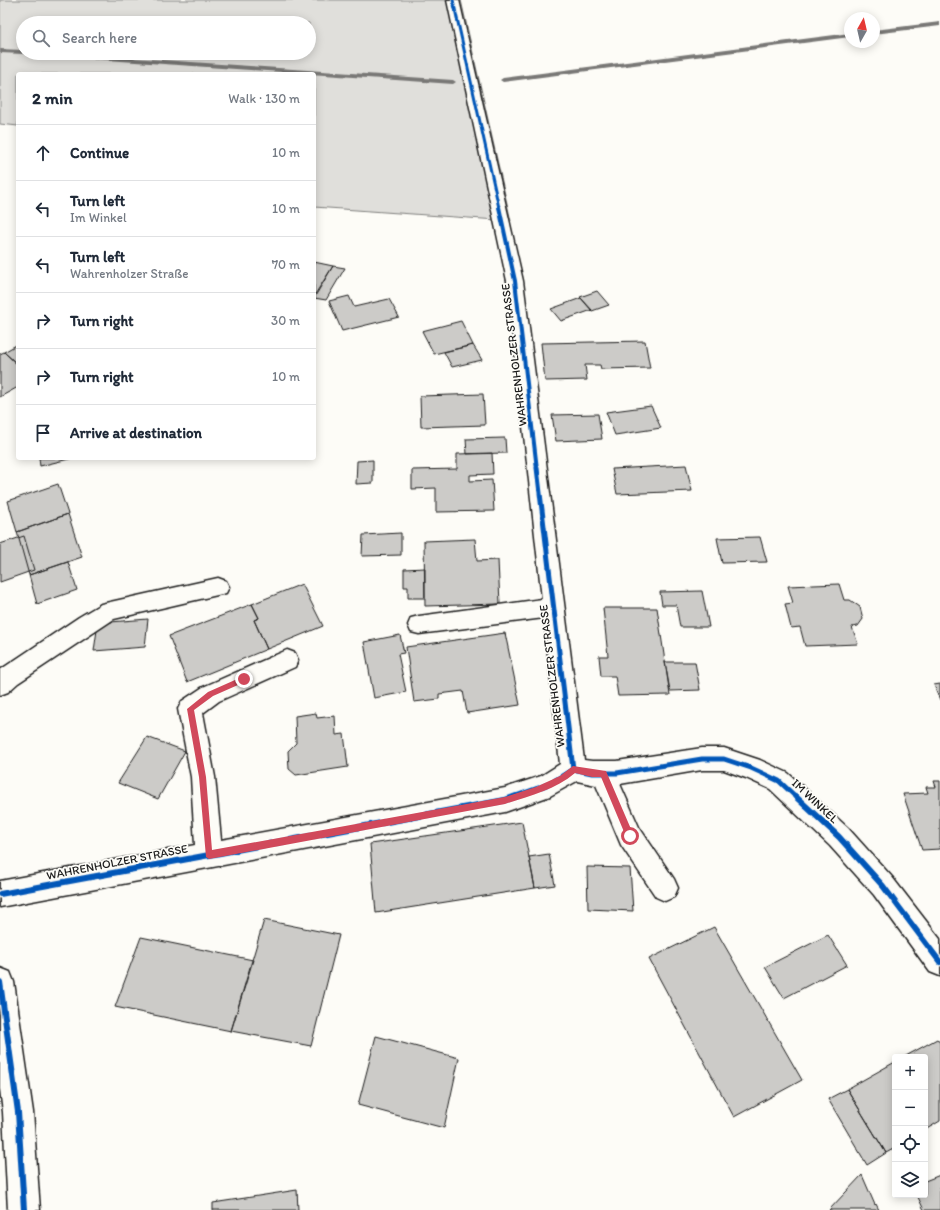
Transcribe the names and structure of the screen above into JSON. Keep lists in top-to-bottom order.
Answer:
{
  "streets": {
    "street": ["WAHRENHOLZER STRASSE", "IM WINKEL"]
  },
  "crossings": [
    ["WAHRENHOLZER STRASSE", "IM WINKEL"]
  ],
  "north": "top",
  "page": {
    "search": "Search here",
    "heading": ["2 min", "Walk · 130 m"],
    "list": [
      ["Continue", "10 m"],
      ["Turn left", "Im Winkel", "10 m"],
      ["Turn left", "Wahrenholzer Straße", "70 m"],
      ["Turn right", "30 m"],
      ["Turn right", "10 m"],
      "Arrive at destination"
    ],
    "map_buttons": ["+", "−"]
  }
}
